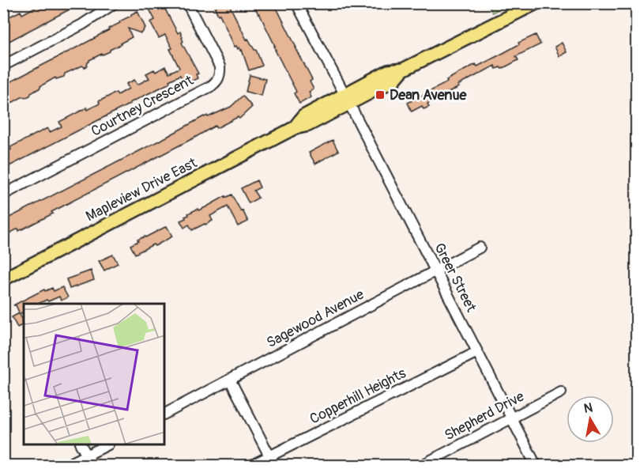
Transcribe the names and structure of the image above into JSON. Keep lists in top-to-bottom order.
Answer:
{
  "streets": {
    "main road": ["Mapleview Drive East"],
    "street": [
      "Courtney Crescent",
      "Greer Street",
      "Sagewood Avenue",
      "Copperhill Heights",
      "Shepherd Drive"
    ]
  },
  "crossings": [
    ["Mapleview Drive East", "Greer Street"],
    ["Greer Street", "Sagewood Avenue"],
    ["Greer Street", "Copperhill Heights"],
    ["Greer Street", "Shepherd Drive"]
  ],
  "places": {
    "transit": ["Dean Avenue"]
  },
  "north": "top"
}
